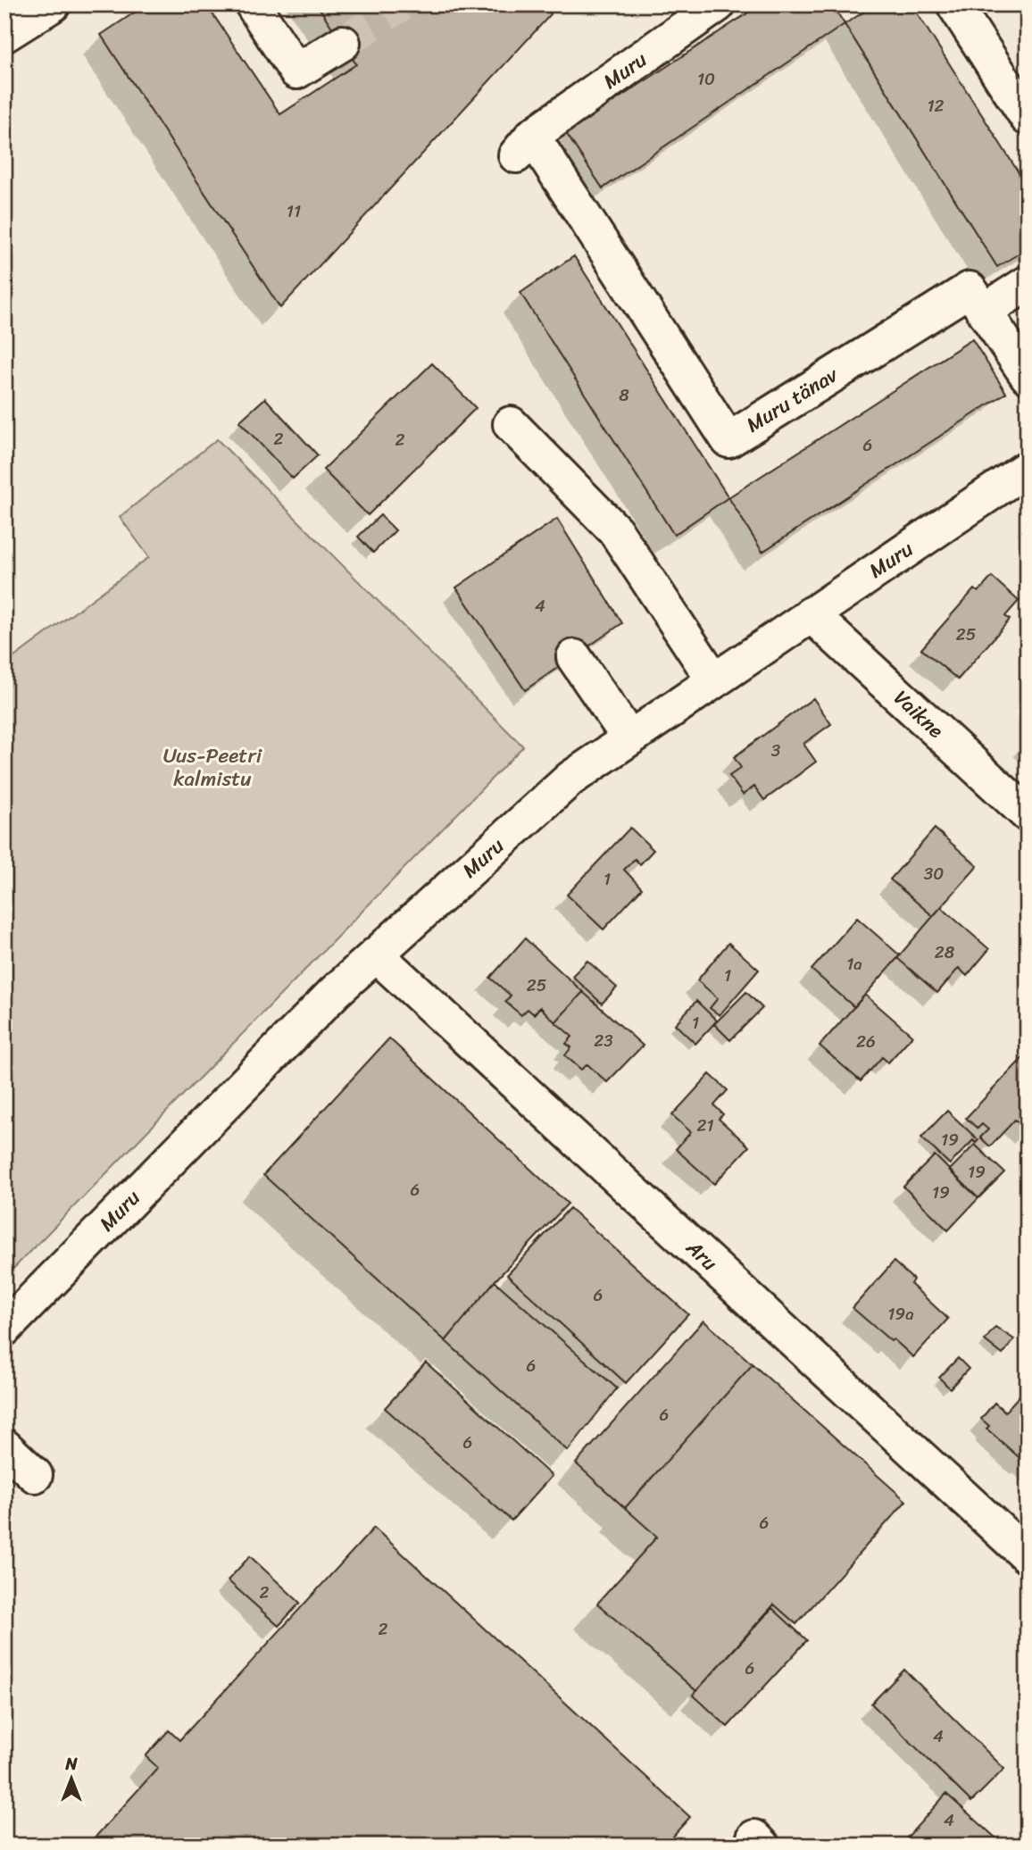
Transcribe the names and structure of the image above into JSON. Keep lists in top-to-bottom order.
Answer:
{
  "streets": {
    "street": [
      "Muru",
      "Muru tänav",
      "Vaikne",
      "Aru"
    ]
  },
  "crossings": [
    ["Muru", "Muru tänav"],
    ["Muru", "Vaikne"],
    ["Muru", "Aru"]
  ],
  "parks": ["Uus-Peetri kalmistu"],
  "house_numbers": [
    "10",
    "12",
    "11",
    "8",
    "2",
    "2",
    "6",
    "4",
    "25",
    "3",
    "30",
    "1",
    "28",
    "1a",
    "1",
    "25",
    "1",
    "23",
    "26",
    "21",
    "19",
    "19",
    "6",
    "19",
    "6",
    "19a",
    "6",
    "6",
    "6",
    "6",
    "2",
    "2",
    "6",
    "4",
    "4"
  ],
  "north": "top"
}
